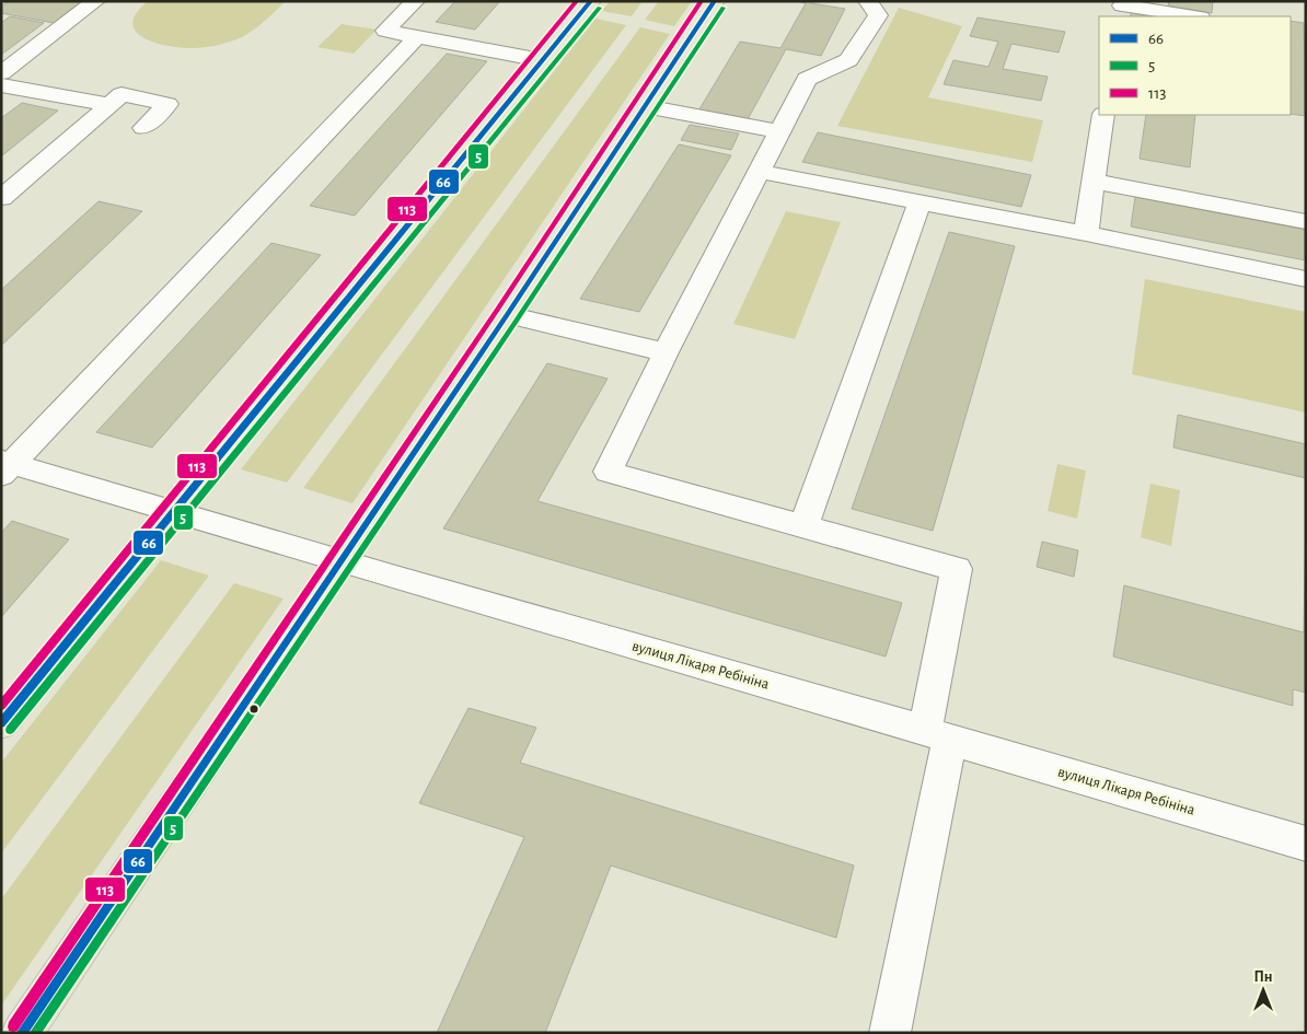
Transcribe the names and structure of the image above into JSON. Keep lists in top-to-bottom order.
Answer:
{
  "streets": {
    "street": ["вулиця Лікаря Ребініна"]
  },
  "lines": ["transit line 66", "transit line 113", "transit line 5"],
  "legend": ["66", "5", "113"],
  "north": "top"
}
